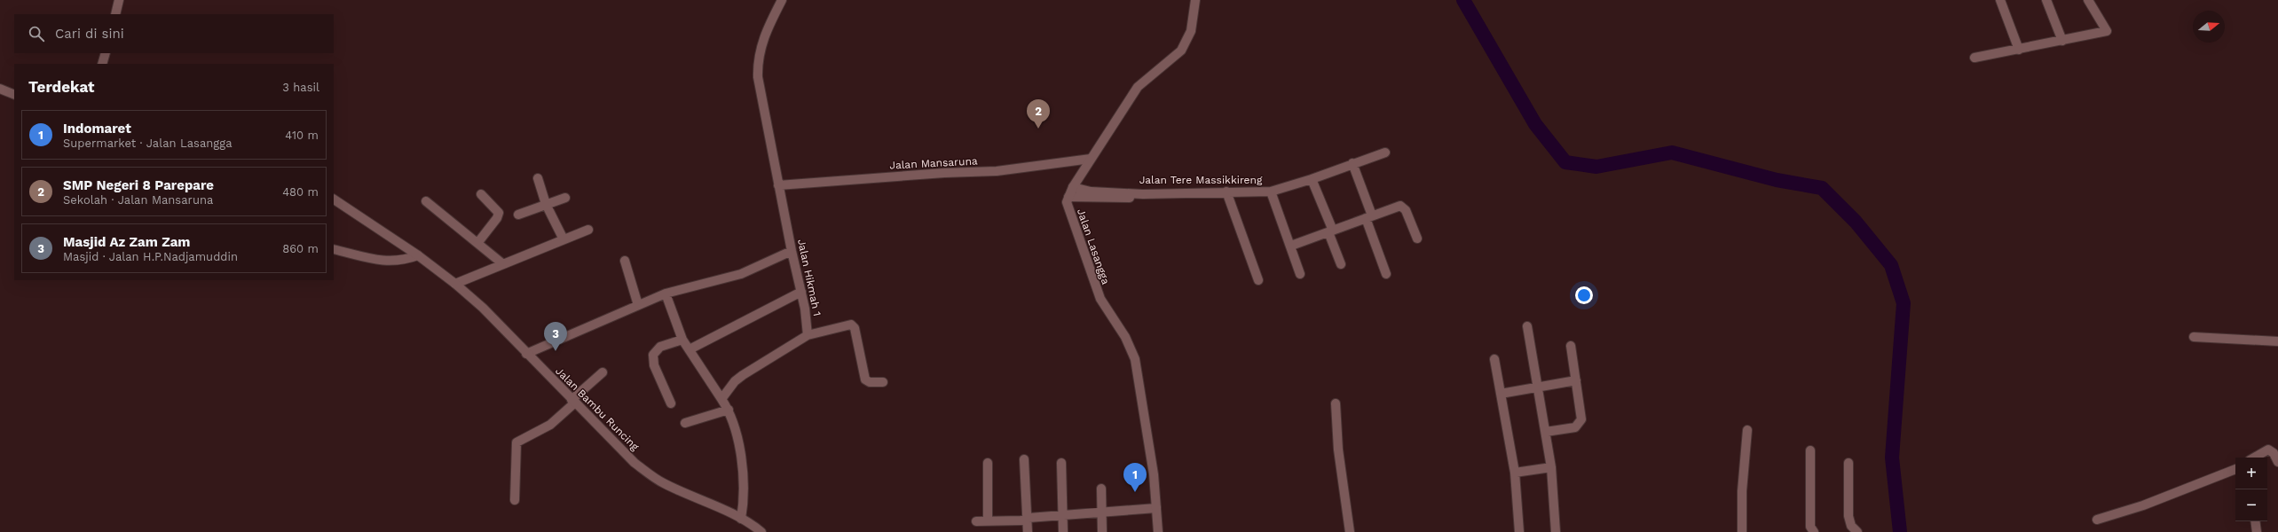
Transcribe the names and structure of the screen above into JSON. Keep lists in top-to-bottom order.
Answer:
{
  "streets": {
    "street": [
      "Jalan Mansaruna",
      "Jalan Tere Massikkireng",
      "Jalan Lasangga",
      "Jalan Hikmah 1",
      "Jalan Bambu Runcing"
    ]
  },
  "crossings": [
    ["Jalan Mansaruna", "Jalan Lasangga"],
    ["Jalan Mansaruna", "Jalan Hikmah 1"],
    ["Jalan Tere Massikkireng", "Jalan Lasangga"]
  ],
  "north": "right",
  "page": {
    "search": "Cari di sini",
    "heading": ["Terdekat", "3 hasil"],
    "pins": ["2", "3", "1"],
    "list": [
      {
        "mark": "1",
        "name": "Indomaret",
        "note": "Supermarket · Jalan Lasangga",
        "value": "410 m"
      },
      {
        "mark": "2",
        "name": "SMP Negeri 8 Parepare",
        "note": "Sekolah · Jalan Mansaruna",
        "value": "480 m"
      },
      {
        "mark": "3",
        "name": "Masjid Az Zam Zam",
        "note": "Masjid · Jalan H.P.Nadjamuddin",
        "value": "860 m"
      }
    ],
    "map_buttons": ["+", "−"]
  }
}
